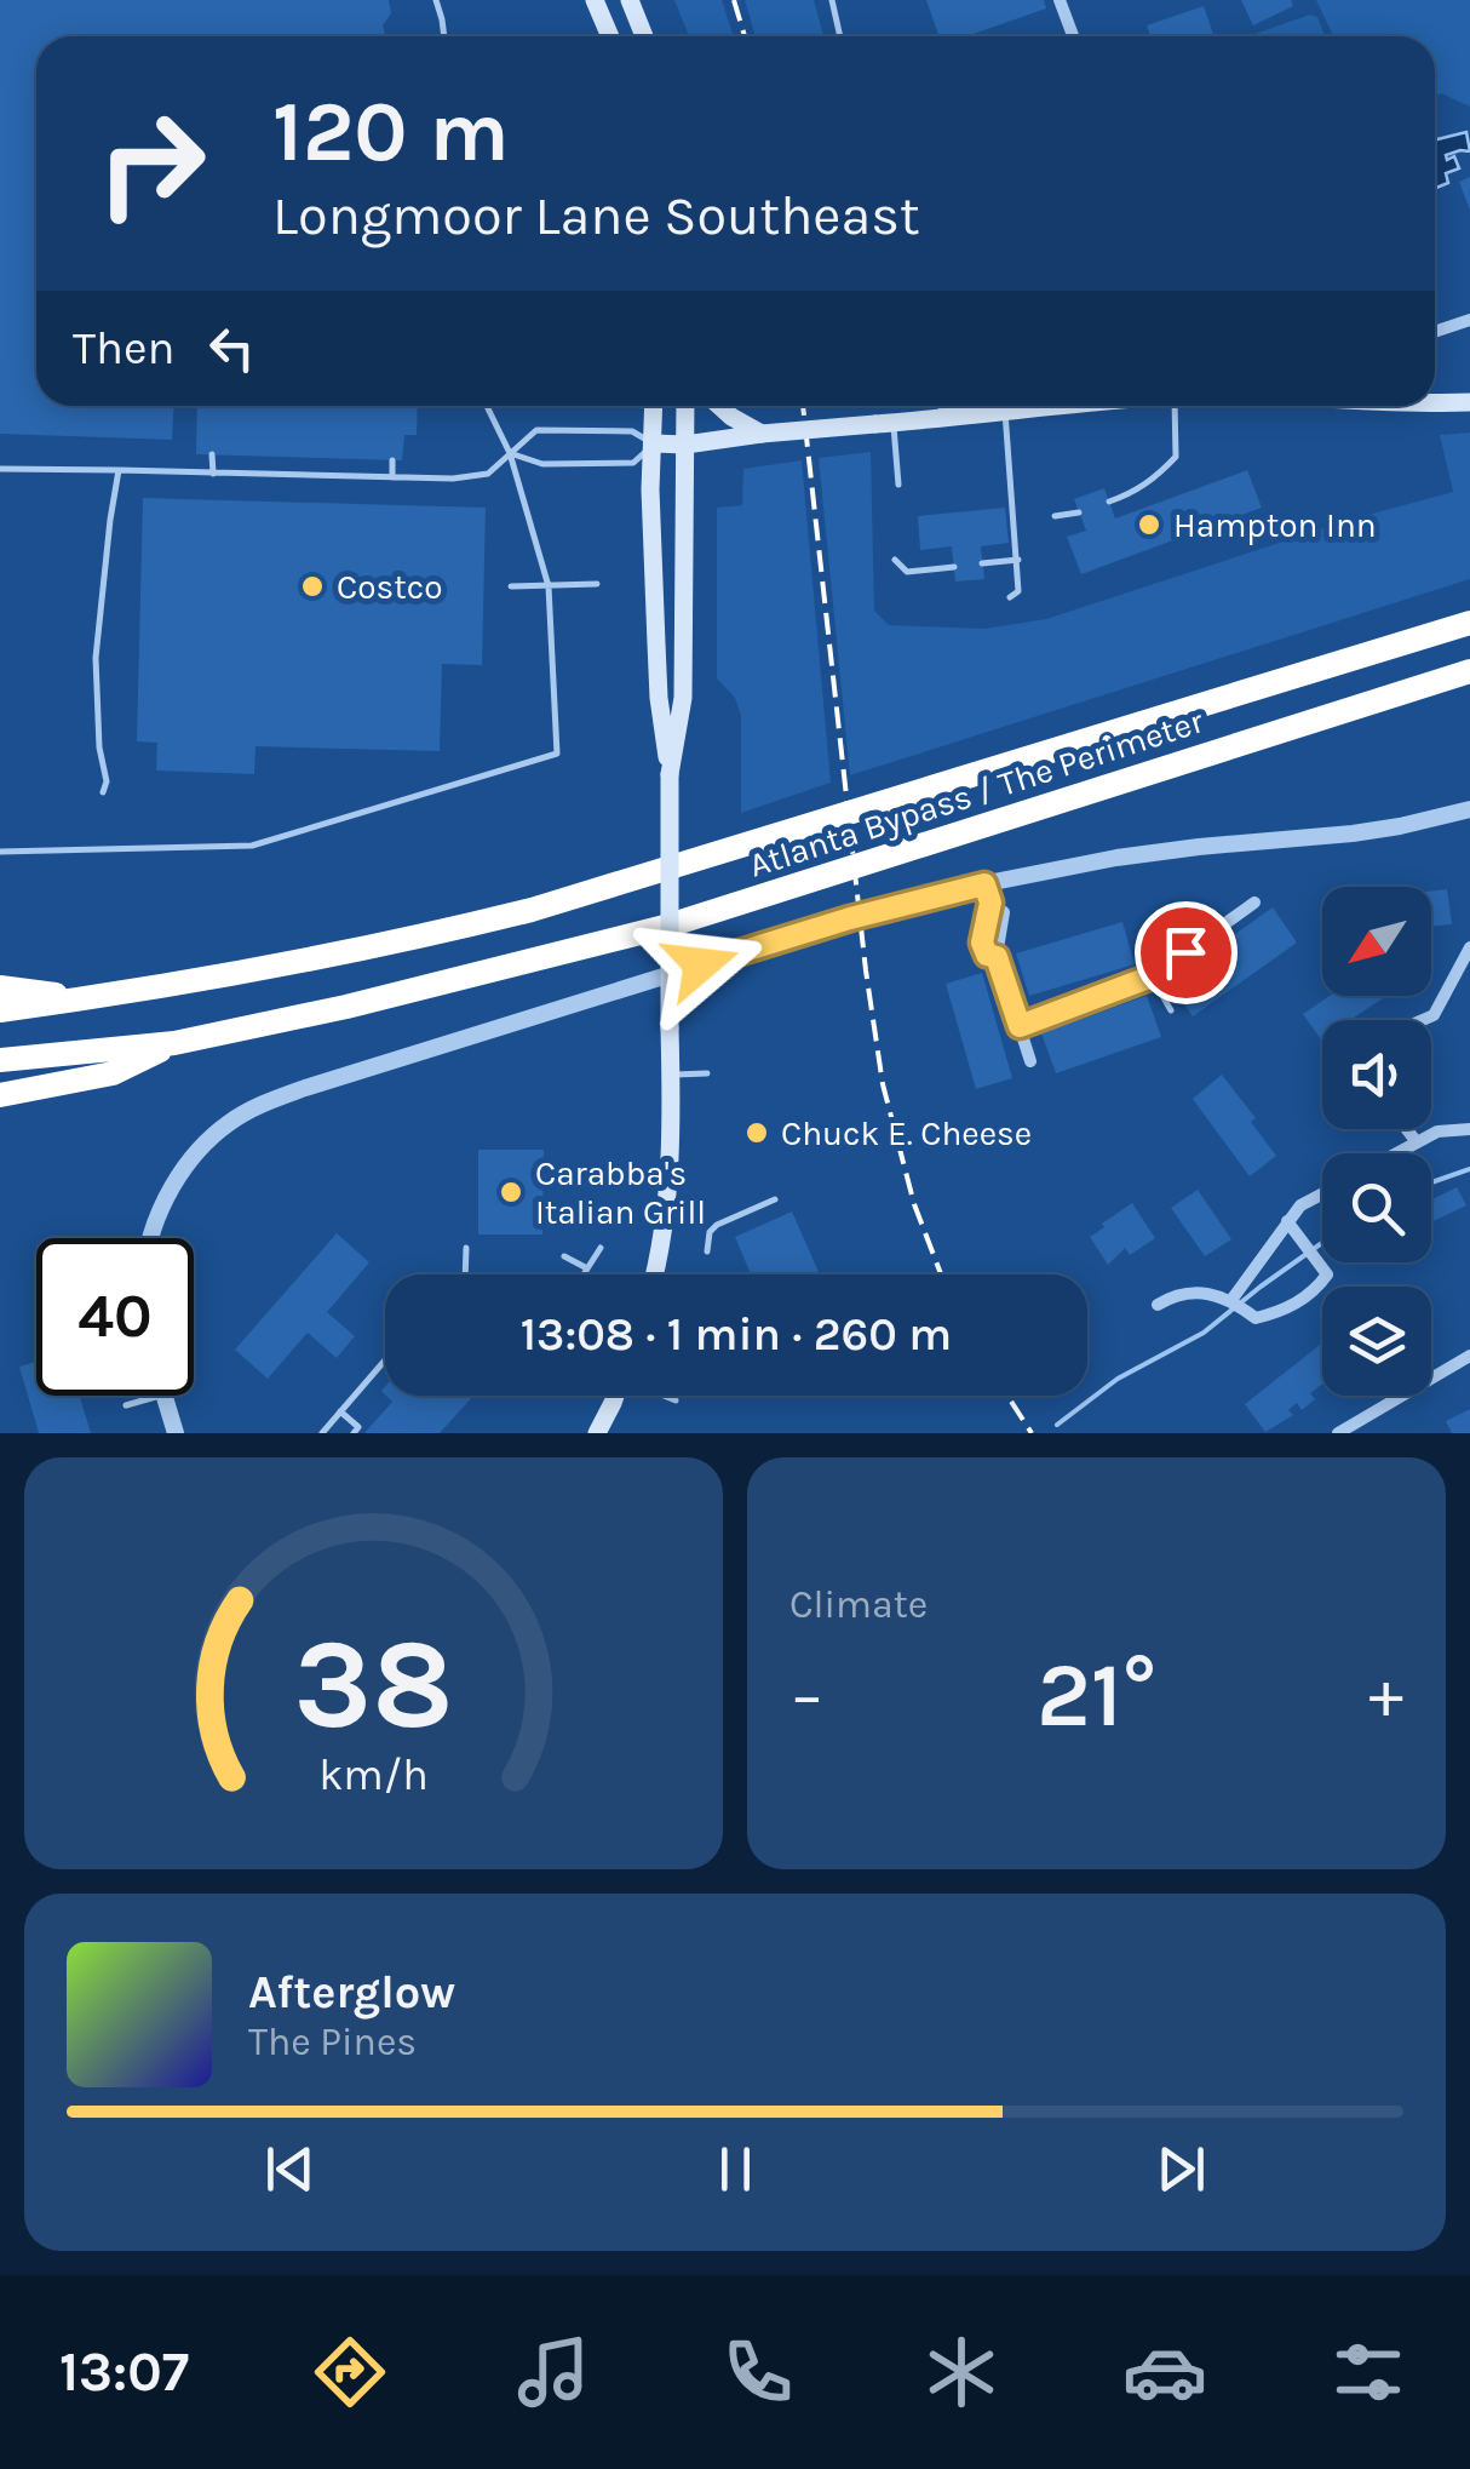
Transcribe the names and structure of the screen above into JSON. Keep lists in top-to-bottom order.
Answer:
{
  "streets": {
    "highway": ["Atlanta Bypass / The Perimeter"]
  },
  "places": [
    "Hampton Inn",
    "Costco",
    "Chuck E. Cheese",
    "Carabba's Italian Grill"
  ],
  "north": "bottom left",
  "page": {
    "turn": ["120 m", "Longmoor Lane Southeast"],
    "then": "Then",
    "limit": "40",
    "trip": "13:08 · 1 min · 260 m",
    "tile": "Climate",
    "heat": ["−", "21°", "+"],
    "song": ["Afterglow", "The Pines"],
    "tabs": "13:07",
    "gauge": ["38", "km/h"]
  }
}
